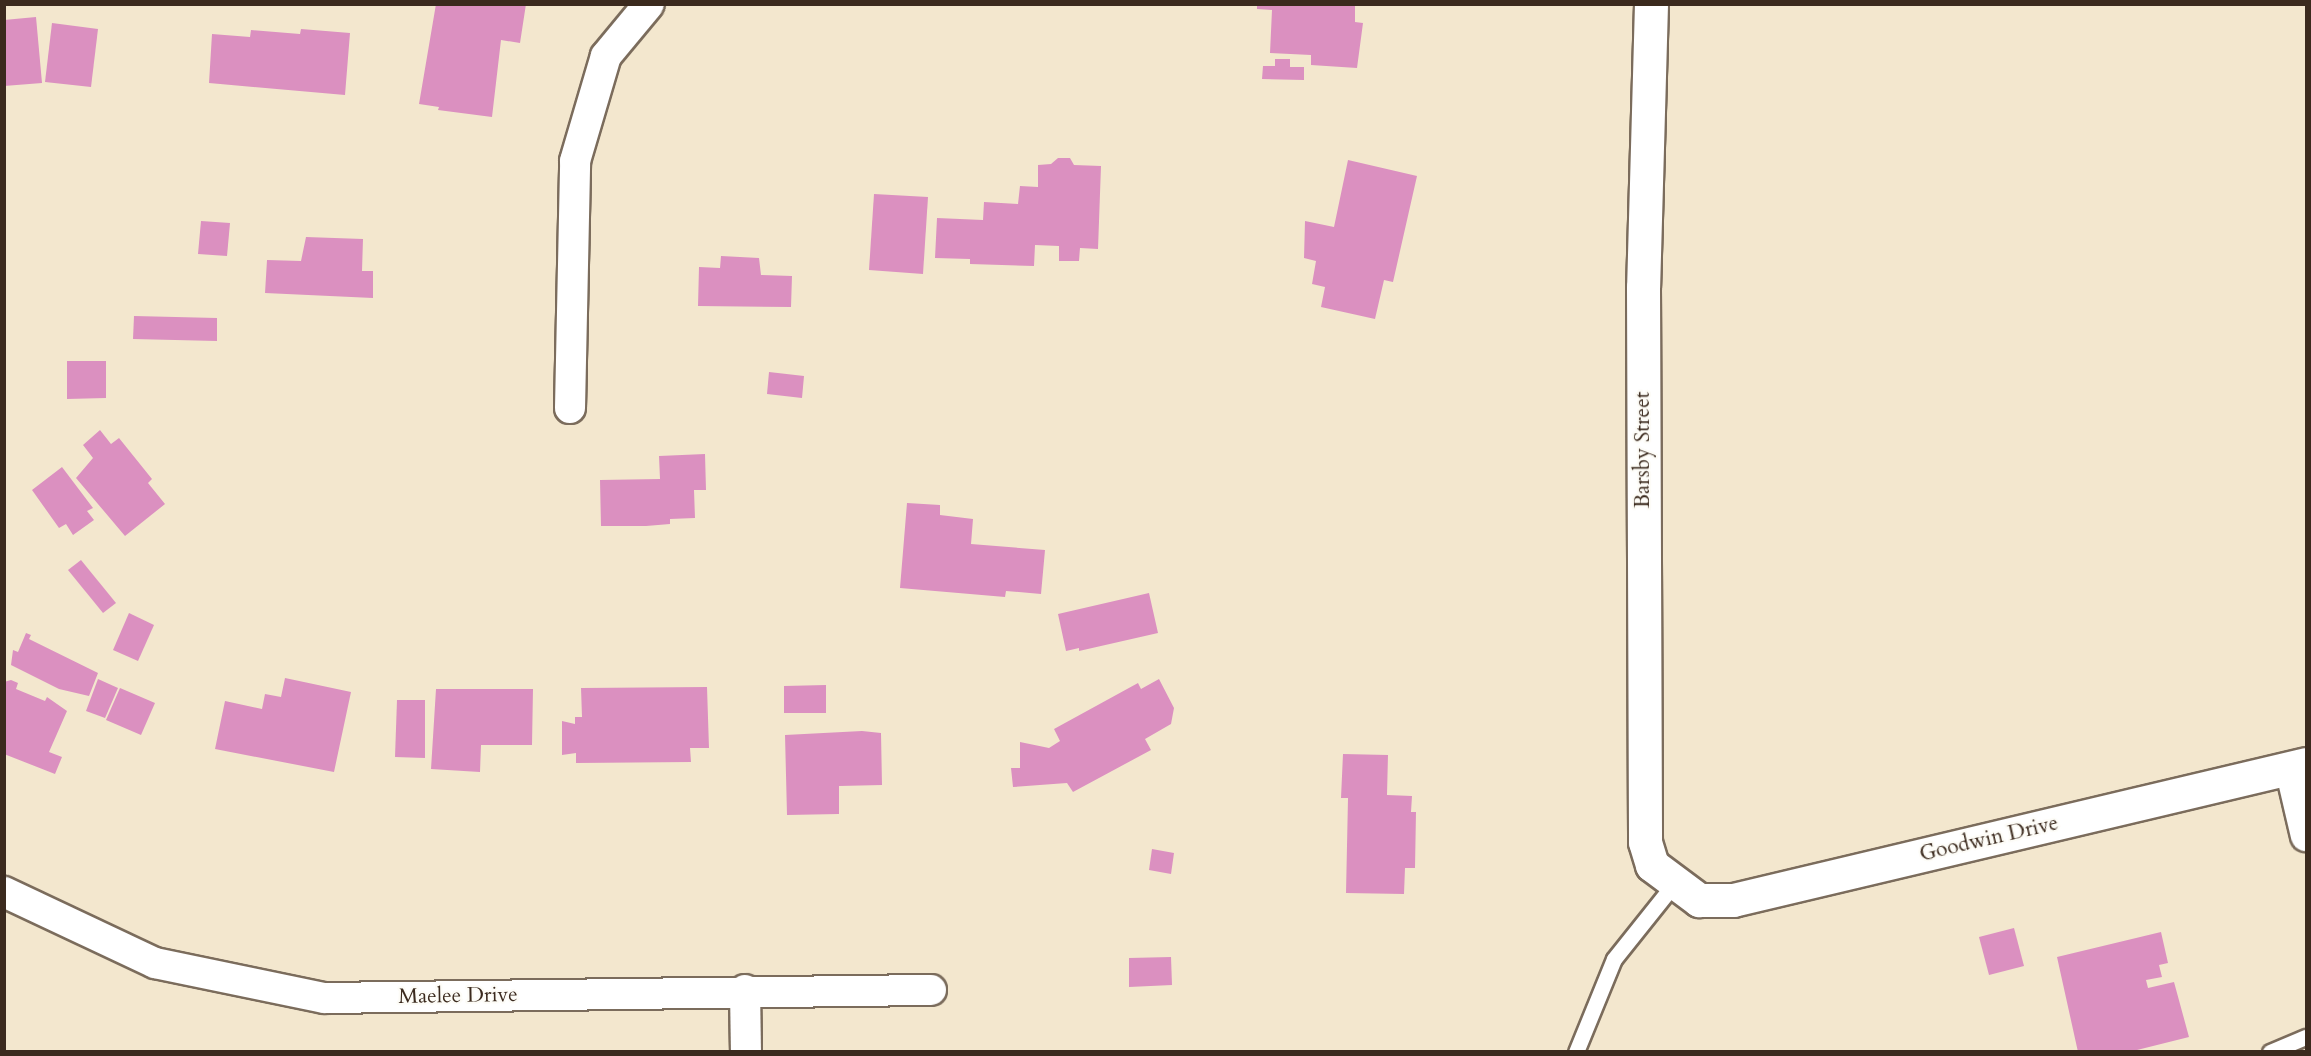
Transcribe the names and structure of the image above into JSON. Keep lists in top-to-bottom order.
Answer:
{
  "streets": {
    "street": ["Barsby Street", "Goodwin Drive", "Maelee Drive"]
  },
  "crossings": [
    ["Barsby Street", "Goodwin Drive"]
  ]
}
